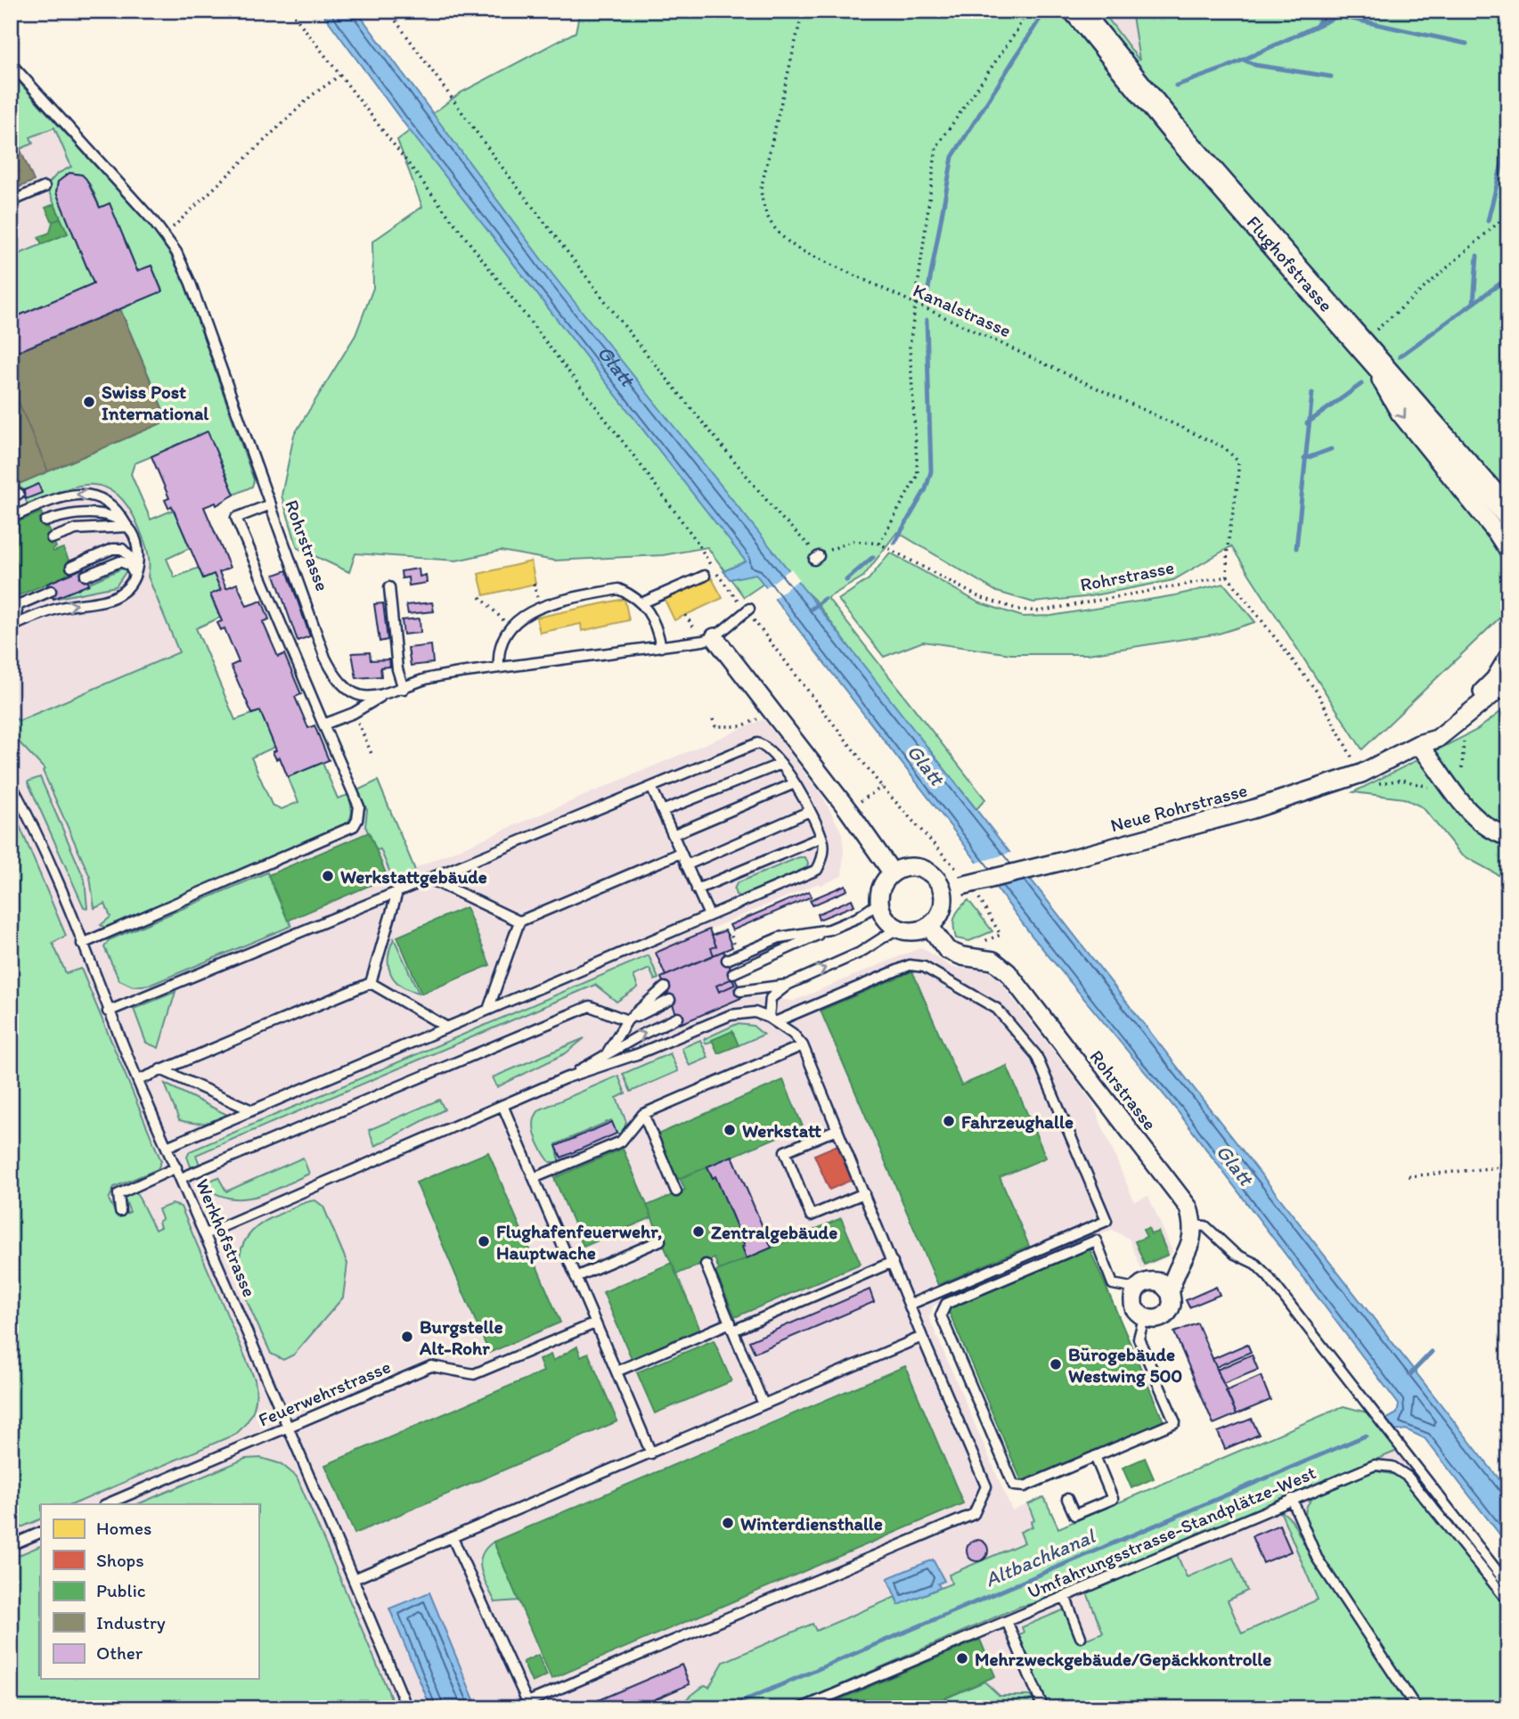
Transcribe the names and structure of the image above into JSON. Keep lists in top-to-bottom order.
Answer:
{
  "streets": {
    "main road": ["Flughofstrasse"],
    "street": ["Rohrstrasse", "Neue Rohrstrasse"],
    "lane": ["Werkhofstrasse", "Feuerwehrstrasse", "Umfahrungsstrasse-Standplätze-West"],
    "path": ["Kanalstrasse"]
  },
  "crossings": [
    ["Kanalstrasse", "Rohrstrasse"],
    ["Rohrstrasse", "Neue Rohrstrasse"],
    ["Werkhofstrasse", "Feuerwehrstrasse"]
  ],
  "water": ["Glatt", "Altbachkanal"],
  "places": [
    "Swiss Post International",
    "Werkstattgebäude",
    "Fahrzeughalle",
    "Werkstatt",
    "Zentralgebäude",
    "Flughafenfeuerwehr, Hauptwache",
    "Burgstelle Alt-Rohr",
    "Bürogebäude Westwing 500",
    "Winterdiensthalle",
    "Mehrzweckgebäude/Gepäckkontrolle"
  ],
  "legend": [
    "Homes",
    "Shops",
    "Public",
    "Industry",
    "Other"
  ]
}
